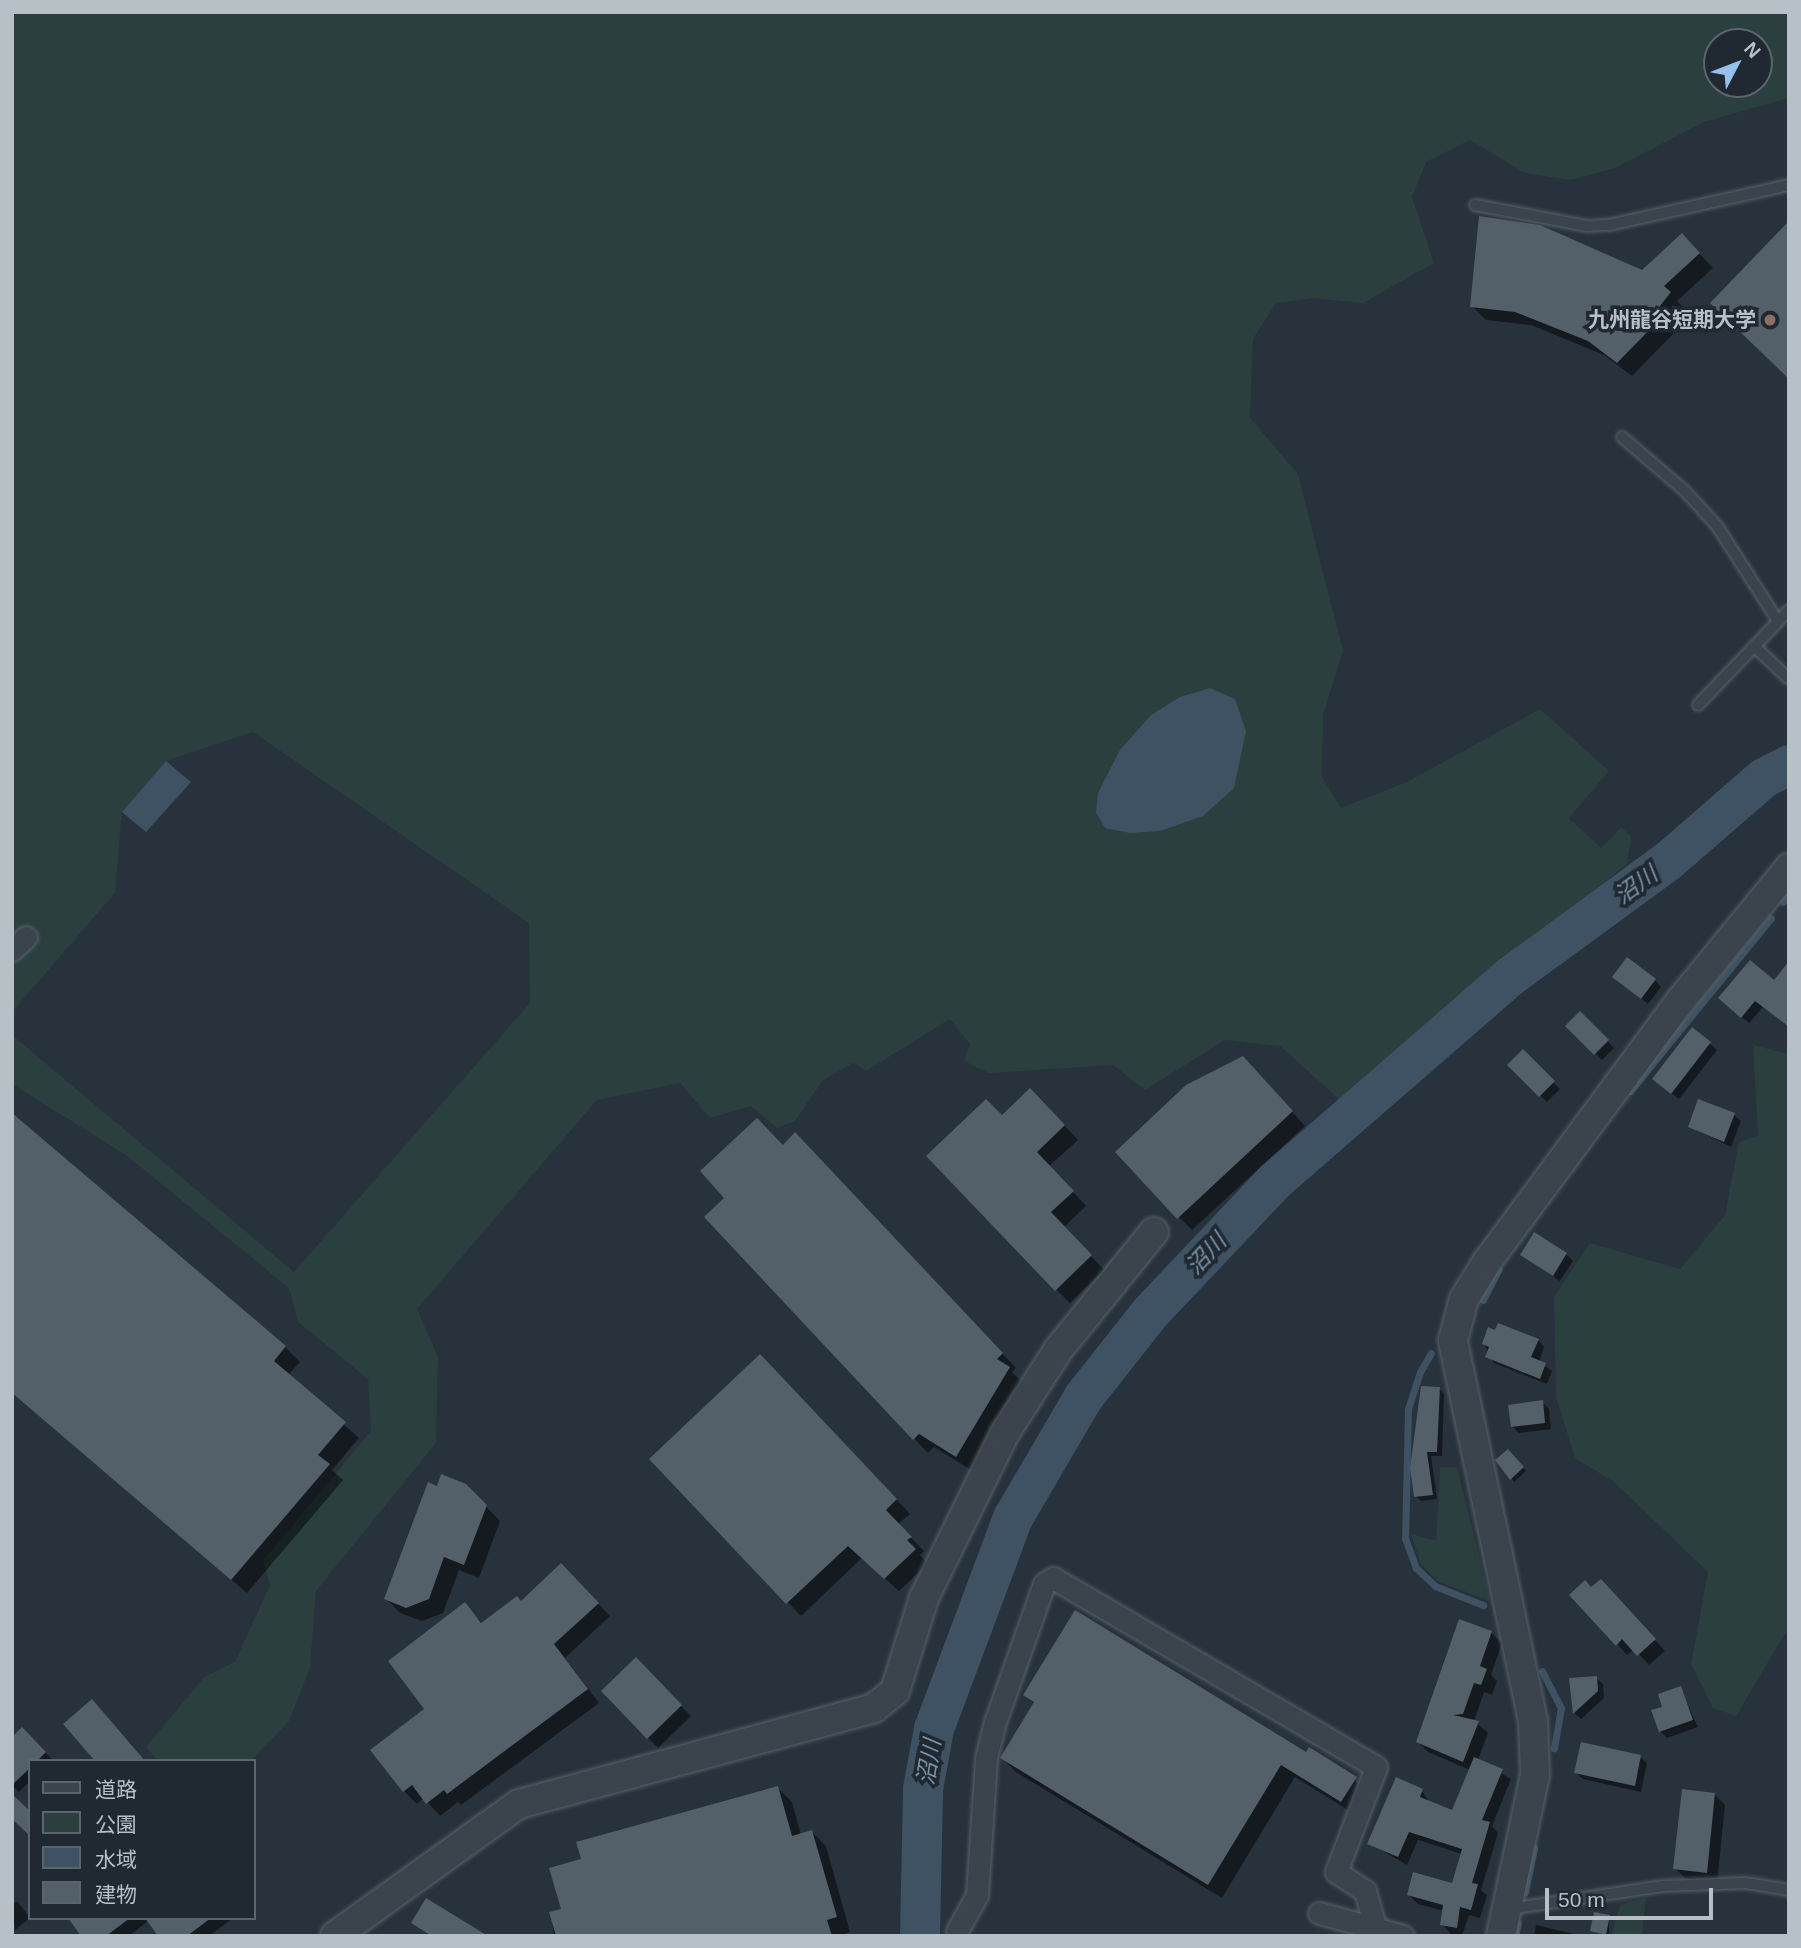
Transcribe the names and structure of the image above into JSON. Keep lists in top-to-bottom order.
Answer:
{
  "water": ["沼川"],
  "places": ["九州龍谷短期大学"],
  "legend": [
    "道路",
    "公園",
    "水域",
    "建物"
  ],
  "scale_bar": "50 m",
  "north": "top right"
}
